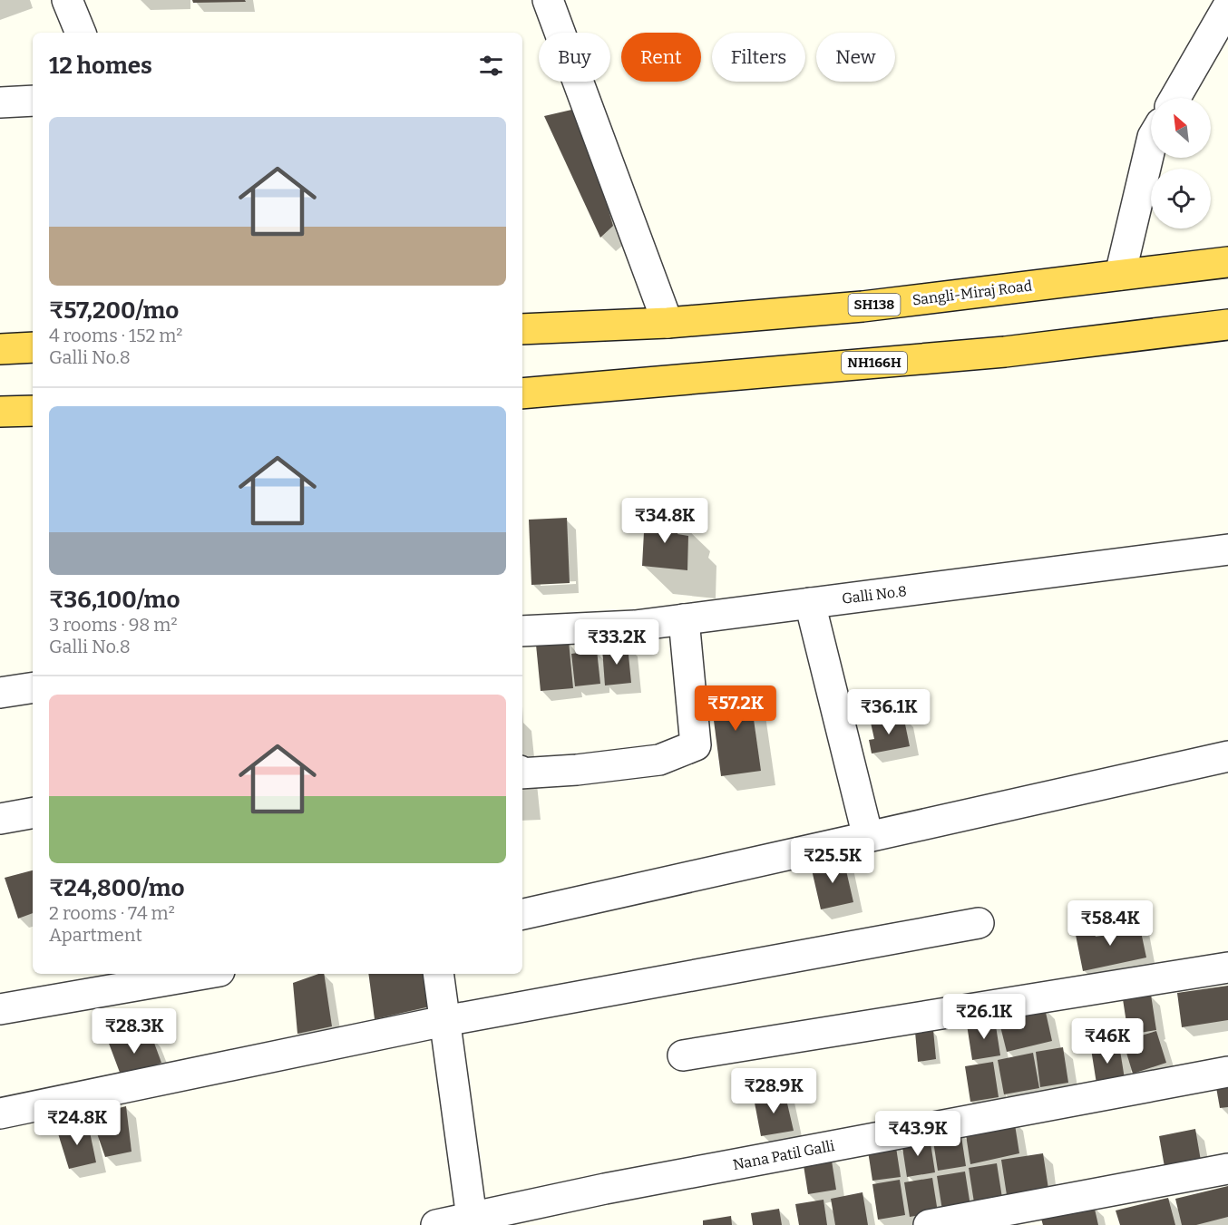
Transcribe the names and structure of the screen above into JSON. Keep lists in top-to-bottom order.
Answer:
{
  "streets": {
    "highway": ["Sangli-Miraj Road", "SH138", "NH166H"],
    "street": ["Galli No.8", "Nana Patil Galli"]
  },
  "north": "top left",
  "page": {
    "chip": [
      "Buy",
      "Rent",
      "Filters",
      "New"
    ],
    "heading": "12 homes",
    "list": [
      {
        "name": "₹57,200/mo",
        "note": "4 rooms · 152 m² · Galli No.8"
      },
      {
        "name": "₹36,100/mo",
        "note": "3 rooms · 98 m² · Galli No.8"
      },
      {
        "name": "₹24,800/mo",
        "note": "2 rooms · 74 m² · Apartment"
      }
    ],
    "price": [
      "₹34.8K",
      "₹33.2K",
      "₹57.2K",
      "₹36.1K",
      "₹25.5K",
      "₹58.4K",
      "₹26.1K",
      "₹28.3K",
      "₹46K",
      "₹28.9K",
      "₹24.8K",
      "₹43.9K"
    ]
  }
}
